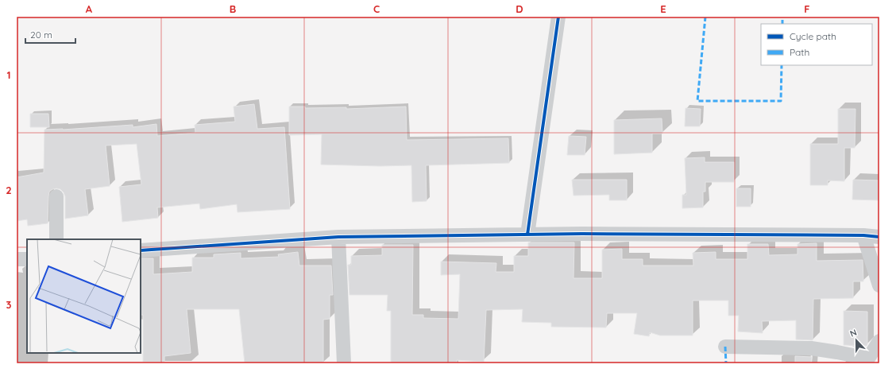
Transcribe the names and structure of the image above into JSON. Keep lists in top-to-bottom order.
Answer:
{
  "legend": ["Cycle path", "Path"],
  "scale_bar": "20 m",
  "north": "top",
  "grid": {
    "columns": [
      "A",
      "B",
      "C",
      "D",
      "E",
      "F"
    ],
    "rows": ["1", "2", "3"]
  }
}
